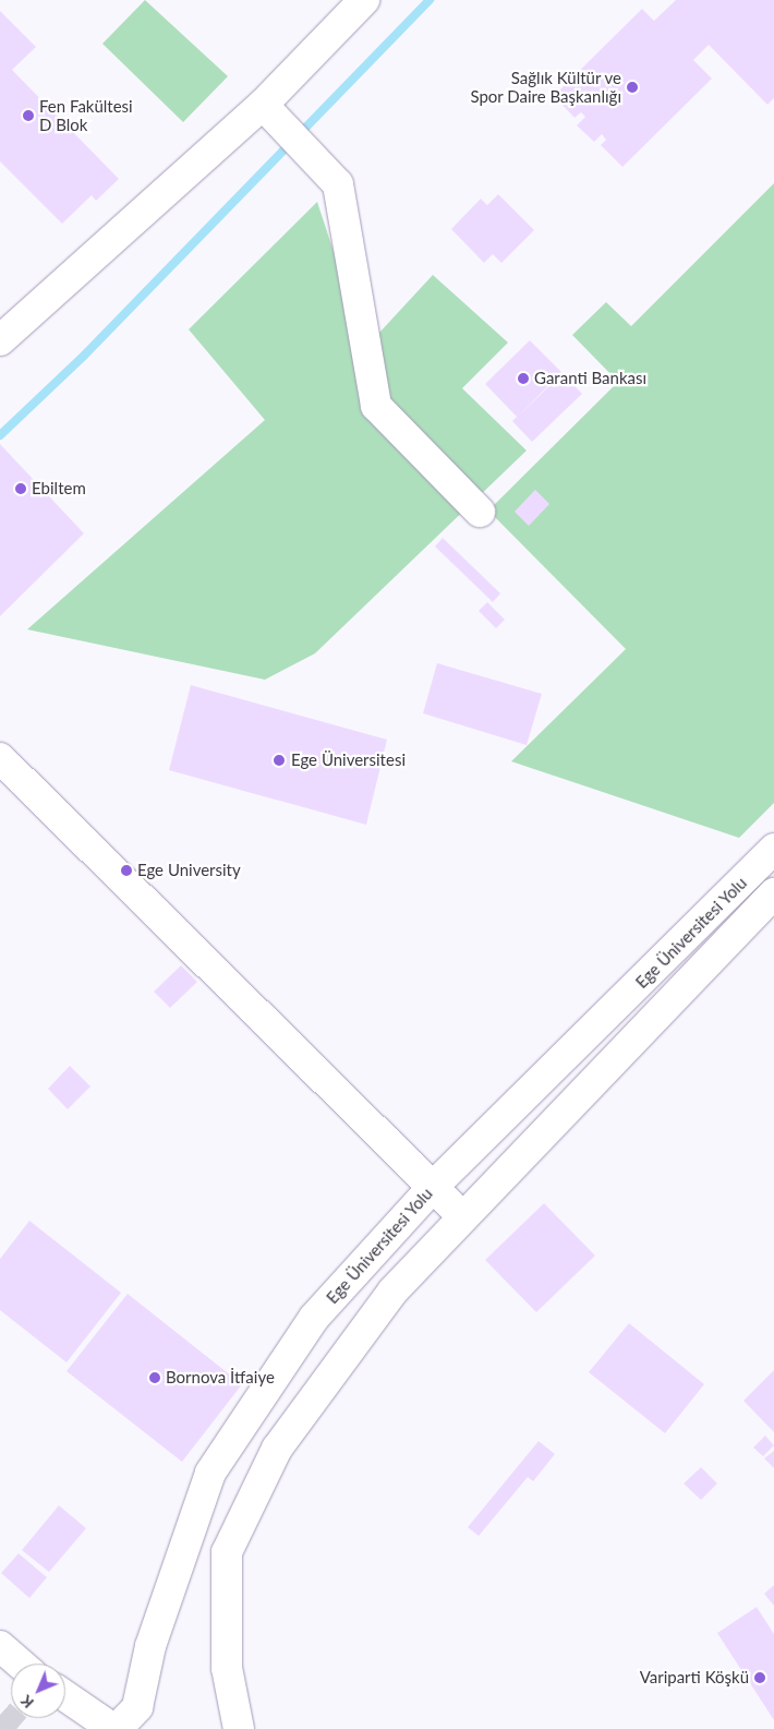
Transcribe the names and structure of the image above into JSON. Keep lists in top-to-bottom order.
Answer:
{
  "streets": {
    "street": ["Ege Üniversitesi Yolu"]
  },
  "places": [
    "Sağlık Kültür ve Spor Daire Başkanlığı",
    "Fen Fakültesi D Blok",
    "Garanti Bankası",
    "Ebiltem",
    "Ege Üniversitesi",
    "Ege University",
    "Bornova İtfaiye",
    "Variparti Köşkü"
  ],
  "north": "bottom left"
}
